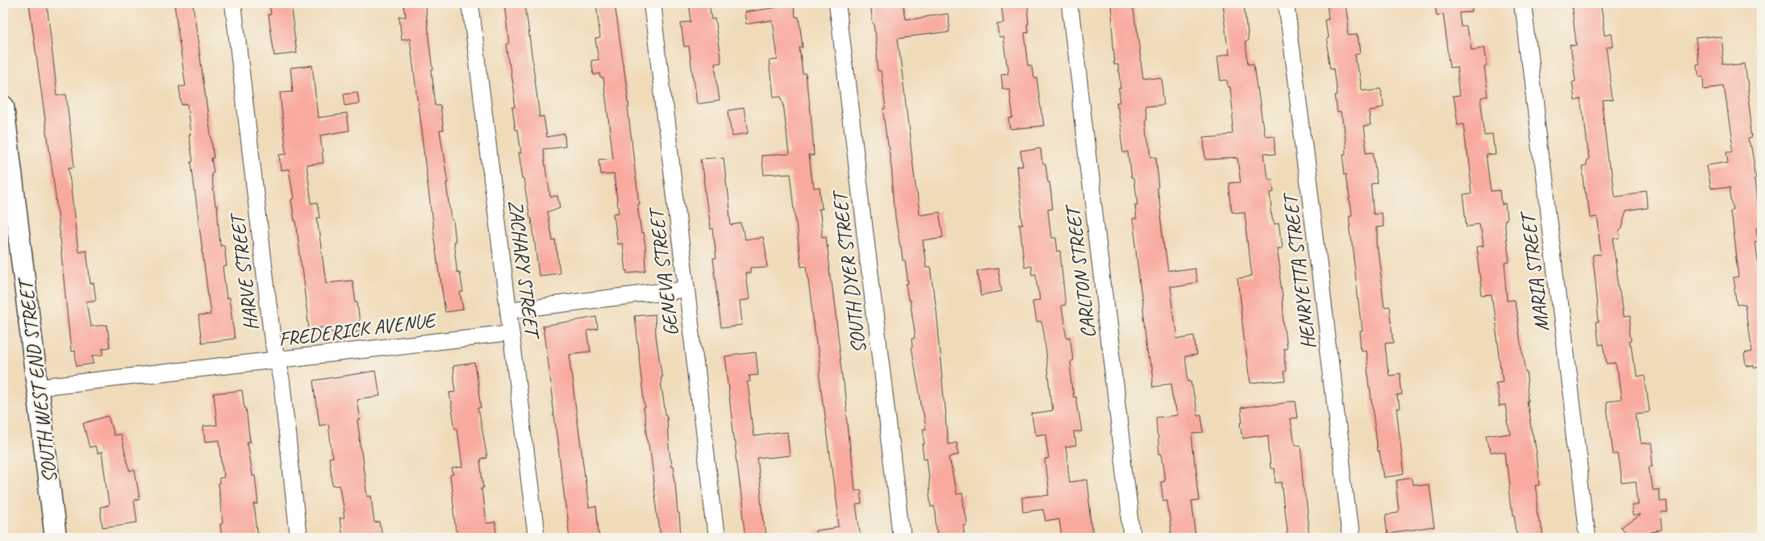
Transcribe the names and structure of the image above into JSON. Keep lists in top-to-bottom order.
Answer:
{
  "streets": {
    "street": [
      "ZACHARY STREET",
      "HENRYETTA STREET",
      "HARVE STREET",
      "GENEVA STREET",
      "SOUTH DYER STREET",
      "CARLTON STREET",
      "MARIA STREET",
      "FREDERICK AVENUE",
      "SOUTH WEST END STREET"
    ]
  },
  "crossings": [
    ["ZACHARY STREET", "FREDERICK AVENUE"],
    ["HARVE STREET", "FREDERICK AVENUE"],
    ["FREDERICK AVENUE", "SOUTH WEST END STREET"]
  ]
}
